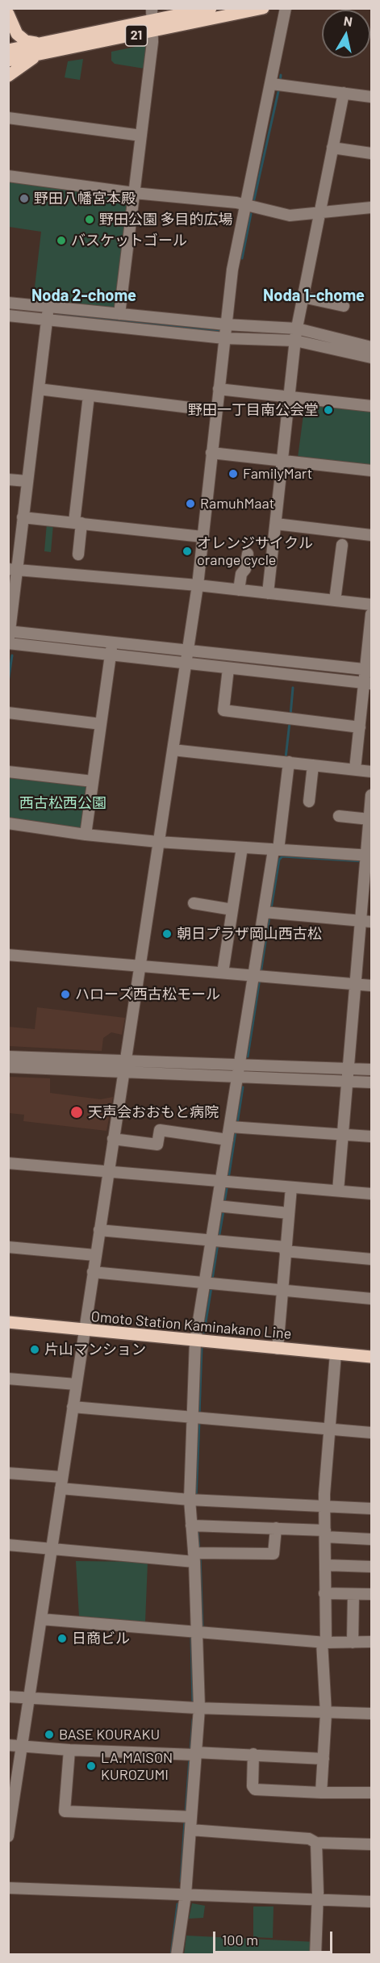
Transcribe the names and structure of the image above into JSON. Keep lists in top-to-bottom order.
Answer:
{
  "streets": {
    "main road": ["21", "Omoto Station Kaminakano Line"]
  },
  "districts": ["Noda 2-chome", "Noda 1-chome"],
  "parks": ["西古松西公園"],
  "places": [
    "野田八幡宮本殿",
    "野田公園 多目的広場",
    "バスケットゴール",
    "野田一丁目南公会堂",
    "FamilyMart",
    "RamuhMaat",
    "オレンジサイクル orange cycle",
    "朝日プラザ岡山西古松",
    "ハローズ西古松モール",
    "天声会おおもと病院",
    "片山マンション",
    "日商ビル",
    "BASE KOURAKU",
    "LA.MAISON KUROZUMI"
  ],
  "scale_bar": "100 m",
  "north": "top"
}
